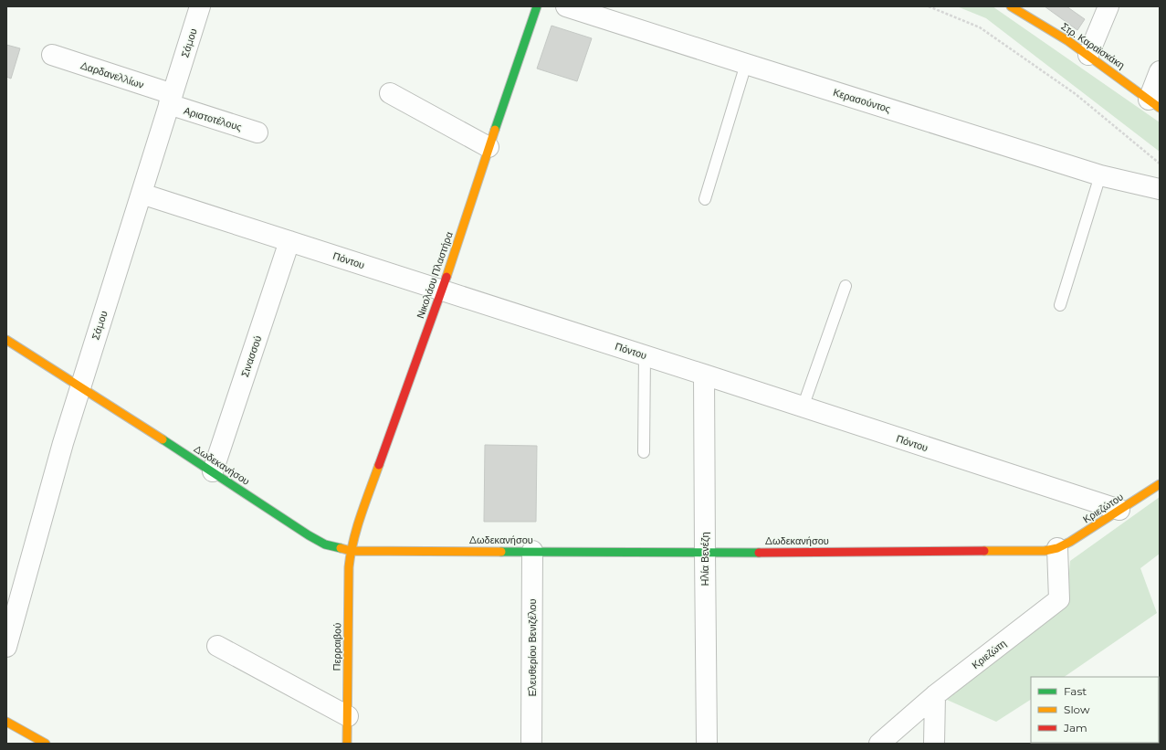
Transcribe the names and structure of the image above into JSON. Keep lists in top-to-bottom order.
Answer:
{
  "streets": {
    "street": [
      "Σάμου",
      "Στρ. Καραϊσκάκη",
      "Δαρδανελλίων",
      "Κερασούντος",
      "Αριστοτέλους",
      "Πόντου",
      "Νικολάου Πλαστήρα",
      "Σινασσού",
      "Δωδεκανήσου",
      "Κριεζώτου",
      "Ηλία Βενέζη",
      "Περραιβού",
      "Ελευθερίου Βενιζέλου",
      "Κριεζώτη"
    ]
  },
  "crossings": [
    ["Σάμου", "Δαρδανελλίων"],
    ["Σάμου", "Αριστοτέλους"],
    ["Σάμου", "Πόντου"],
    ["Σάμου", "Δωδεκανήσου"],
    ["Δαρδανελλίων", "Αριστοτέλους"],
    ["Πόντου", "Νικολάου Πλαστήρα"],
    ["Πόντου", "Σινασσού"],
    ["Πόντου", "Κριεζώτου"],
    ["Πόντου", "Ηλία Βενέζη"],
    ["Νικολάου Πλαστήρα", "Δωδεκανήσου"],
    ["Νικολάου Πλαστήρα", "Περραιβού"],
    ["Σινασσού", "Δωδεκανήσου"],
    ["Δωδεκανήσου", "Κριεζώτου"],
    ["Δωδεκανήσου", "Ηλία Βενέζη"],
    ["Δωδεκανήσου", "Περραιβού"],
    ["Δωδεκανήσου", "Ελευθερίου Βενιζέλου"],
    ["Δωδεκανήσου", "Κριεζώτη"],
    ["Κριεζώτου", "Κριεζώτη"]
  ],
  "legend": ["Fast", "Slow", "Jam"]
}
